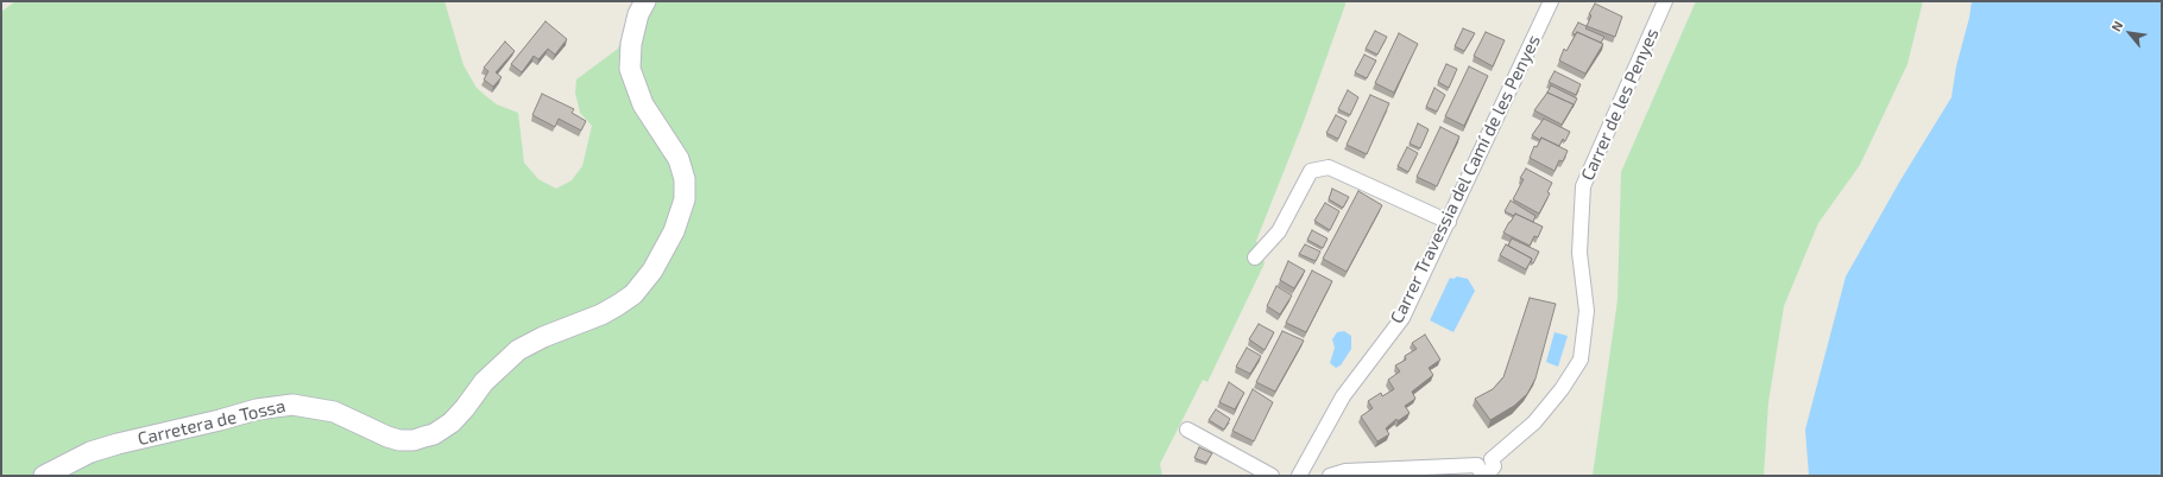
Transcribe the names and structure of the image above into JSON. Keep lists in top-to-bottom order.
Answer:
{
  "streets": {
    "main road": ["Carretera de Tossa"],
    "street": ["Carrer de les Penyes", "Carrer Travessia del Camí de les Penyes"]
  },
  "north": "top left"
}
